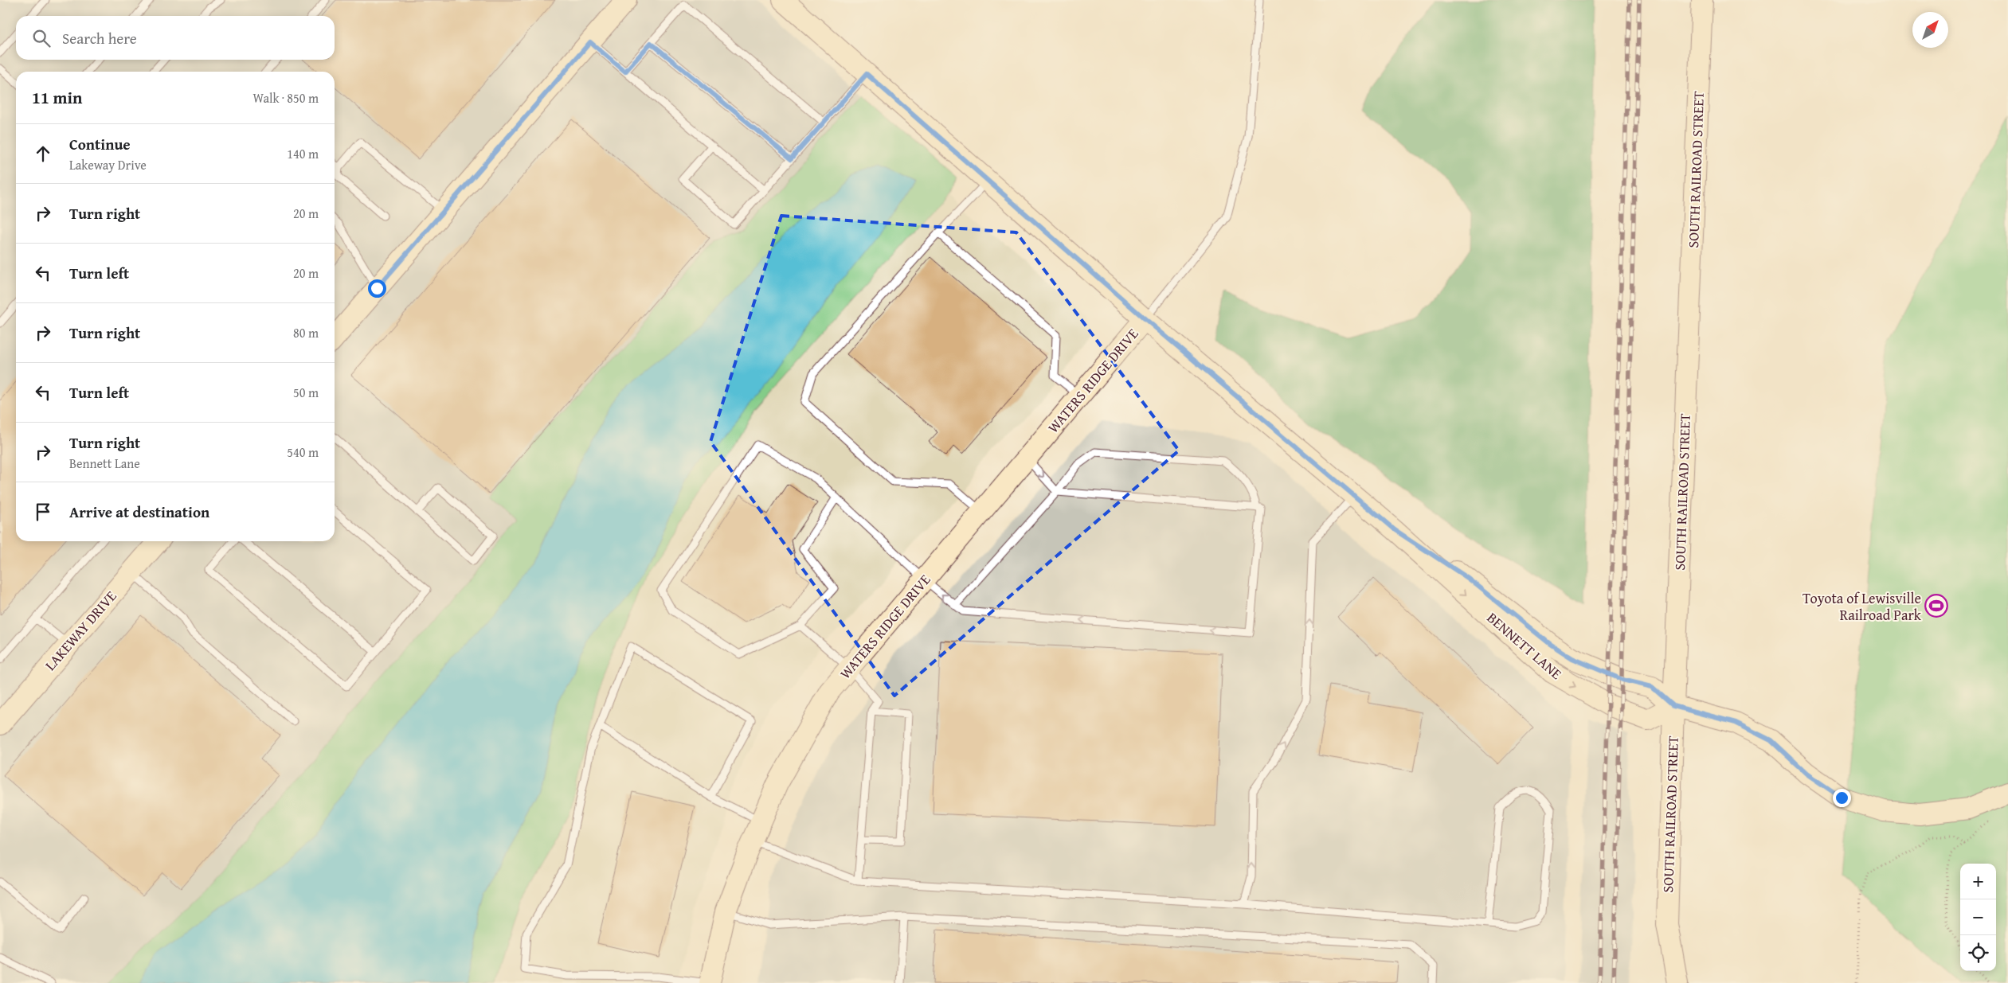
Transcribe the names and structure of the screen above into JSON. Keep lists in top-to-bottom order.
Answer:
{
  "streets": {
    "street": [
      "SOUTH RAILROAD STREET",
      "WATERS RIDGE DRIVE",
      "LAKEWAY DRIVE",
      "BENNETT LANE"
    ]
  },
  "crossings": [
    ["SOUTH RAILROAD STREET", "BENNETT LANE"],
    ["WATERS RIDGE DRIVE", "BENNETT LANE"]
  ],
  "places": {
    "sports": ["Toyota of Lewisville Railroad Park"]
  },
  "north": "top right",
  "page": {
    "search": "Search here",
    "heading": ["11 min", "Walk · 850 m"],
    "list": [
      ["Continue", "Lakeway Drive", "140 m"],
      ["Turn right", "20 m"],
      ["Turn left", "20 m"],
      ["Turn right", "80 m"],
      ["Turn left", "50 m"],
      ["Turn right", "Bennett Lane", "540 m"],
      "Arrive at destination"
    ],
    "map_buttons": ["+", "−"]
  }
}
